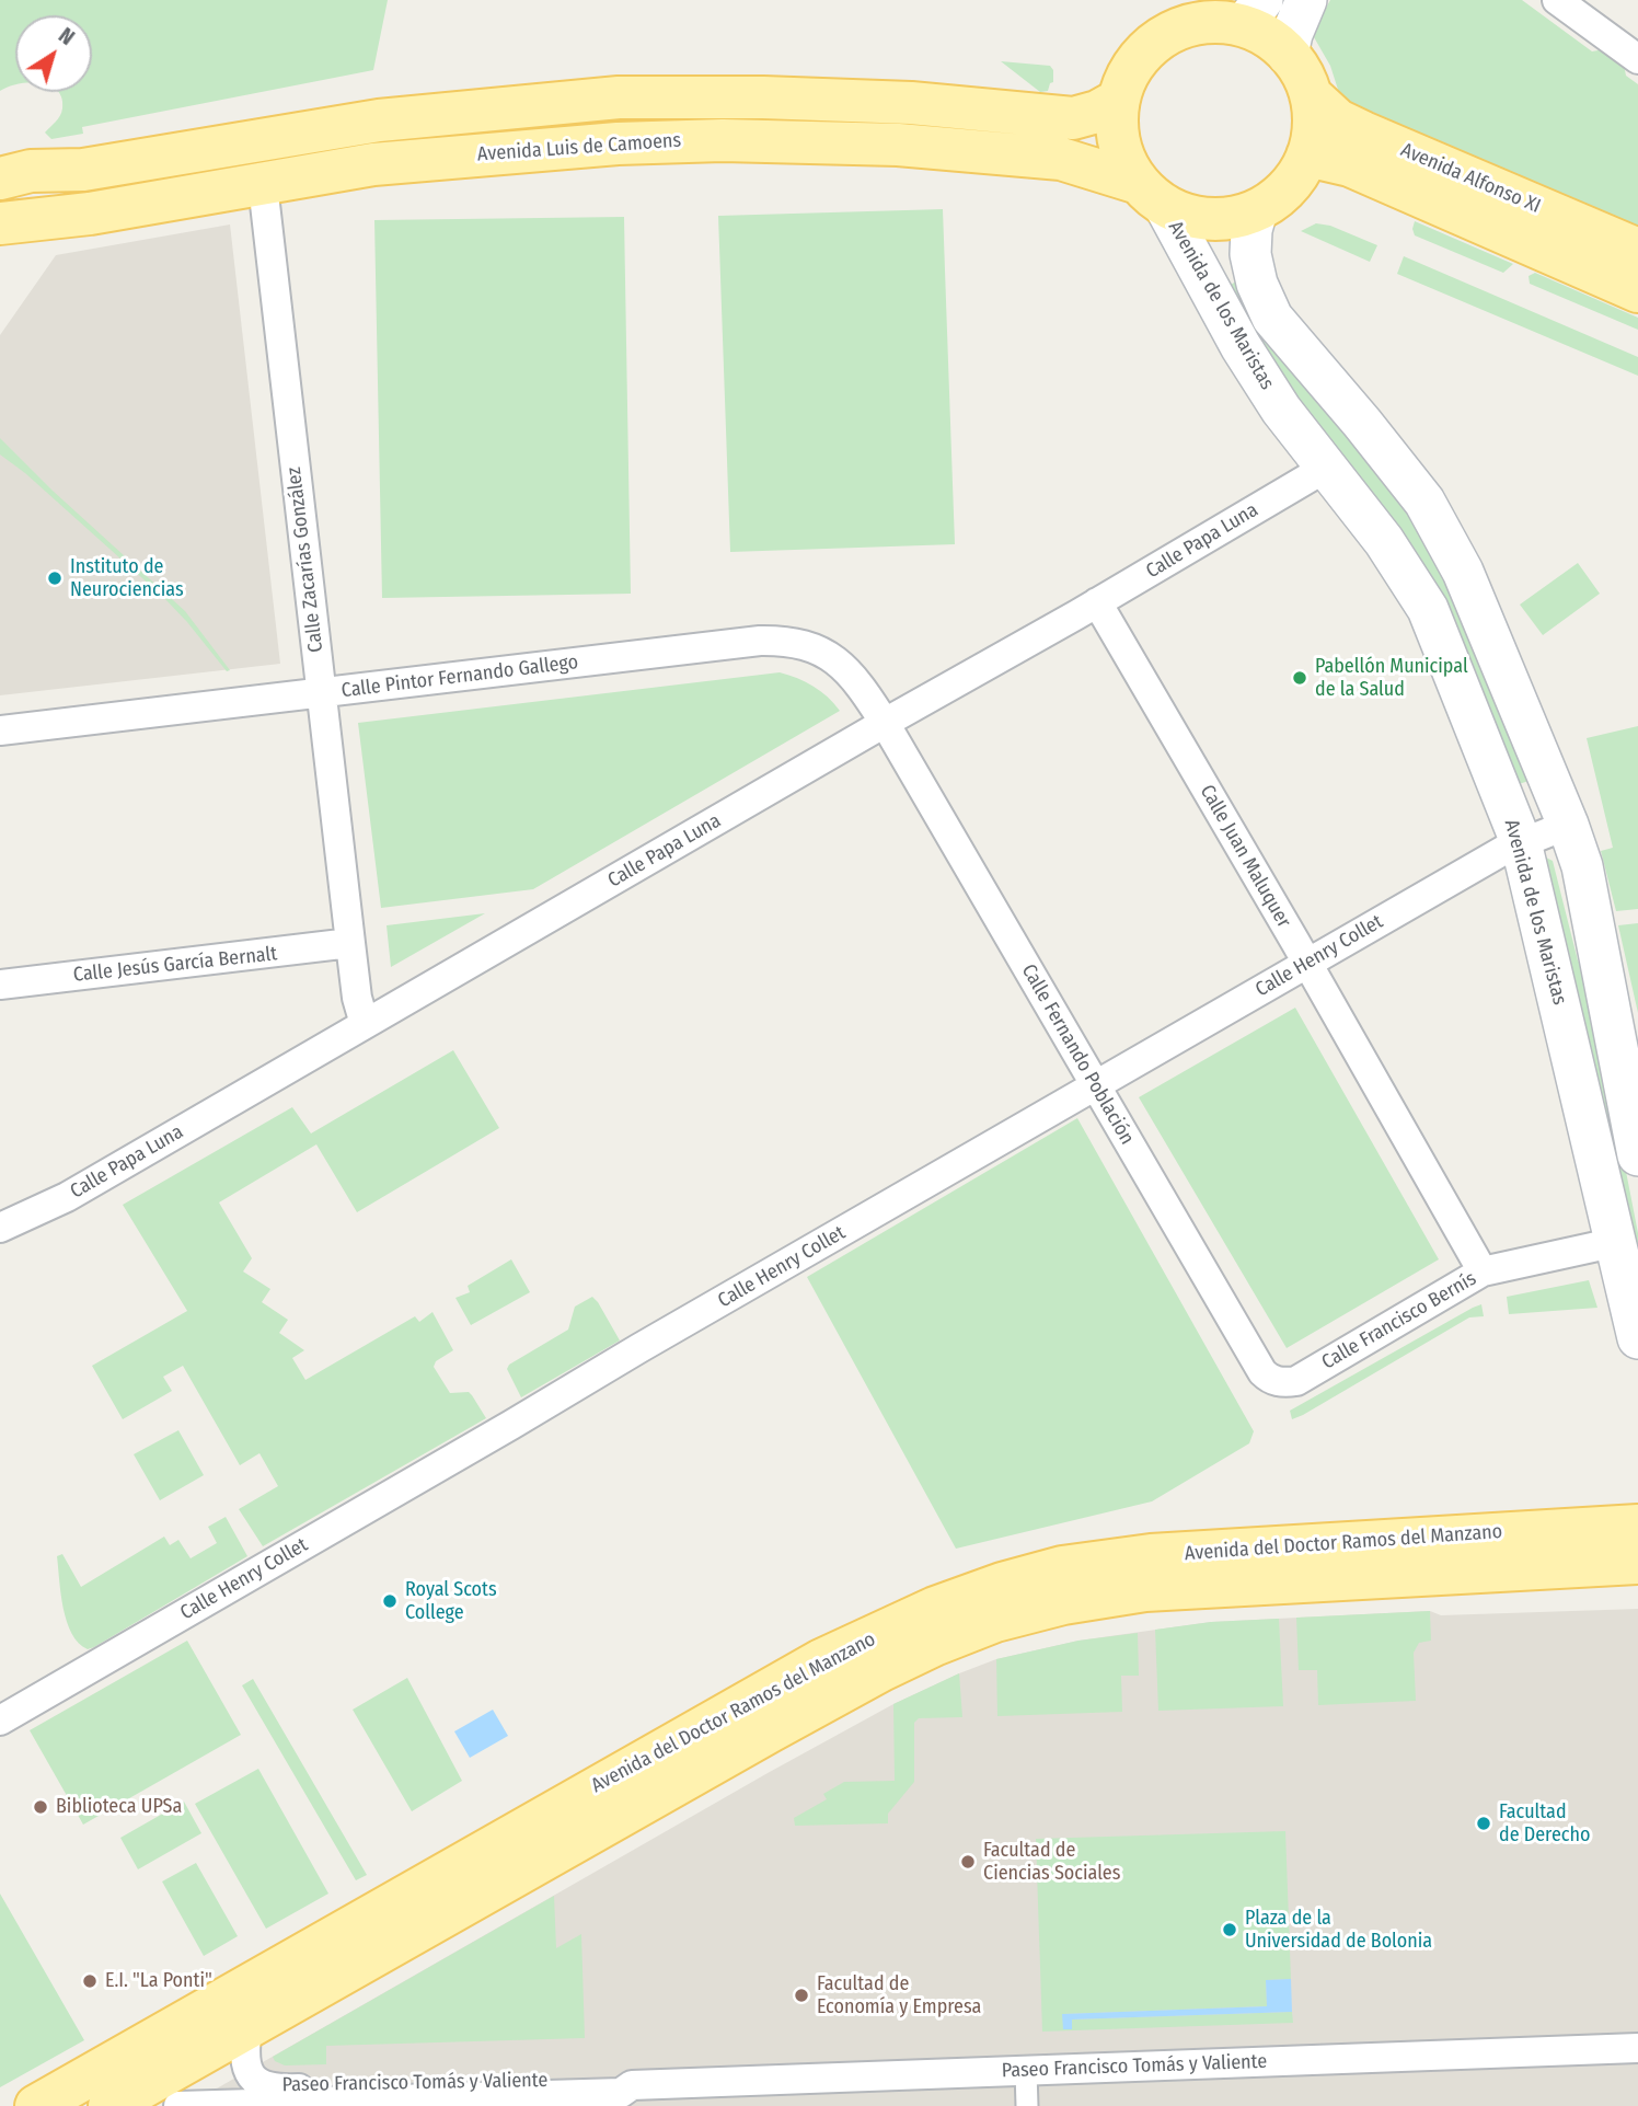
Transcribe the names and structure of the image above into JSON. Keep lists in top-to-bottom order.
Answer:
{
  "streets": {
    "main road": [
      "Avenida Luis de Camoens",
      "Avenida Alfonso XI",
      "Avenida de los Maristas",
      "Avenida del Doctor Ramos del Manzano"
    ],
    "street": [
      "Calle Papa Luna",
      "Calle Zacarías González",
      "Calle Pintor Fernando Gallego",
      "Calle Juan Maluquer",
      "Calle Henry Collet",
      "Calle Jesús García Bernalt",
      "Calle Fernando Población",
      "Calle Francisco Bernís",
      "Paseo Francisco Tomás y Valiente"
    ]
  },
  "crossings": [
    ["Avenida Luis de Camoens", "Avenida Alfonso XI"],
    ["Avenida Luis de Camoens", "Avenida de los Maristas"],
    ["Avenida Luis de Camoens", "Calle Zacarías González"],
    ["Avenida Alfonso XI", "Avenida de los Maristas"],
    ["Avenida de los Maristas", "Calle Papa Luna"],
    ["Avenida de los Maristas", "Calle Henry Collet"],
    ["Avenida de los Maristas", "Calle Francisco Bernís"],
    ["Calle Papa Luna", "Calle Zacarías González"],
    ["Calle Papa Luna", "Calle Pintor Fernando Gallego"],
    ["Calle Papa Luna", "Calle Juan Maluquer"],
    ["Calle Papa Luna", "Calle Fernando Población"],
    ["Calle Zacarías González", "Calle Pintor Fernando Gallego"],
    ["Calle Zacarías González", "Calle Jesús García Bernalt"],
    ["Calle Pintor Fernando Gallego", "Calle Fernando Población"],
    ["Calle Juan Maluquer", "Calle Henry Collet"],
    ["Calle Juan Maluquer", "Calle Francisco Bernís"],
    ["Calle Henry Collet", "Calle Fernando Población"],
    ["Calle Fernando Población", "Calle Francisco Bernís"],
    ["Avenida del Doctor Ramos del Manzano", "Paseo Francisco Tomás y Valiente"]
  ],
  "places": [
    "Instituto de Neurociencias",
    "Pabellón Municipal de la Salud",
    "Royal Scots College",
    "Biblioteca UPSa",
    "Facultad de Derecho",
    "Facultad de Ciencias Sociales",
    "Plaza de la Universidad de Bolonia",
    "E.I. \"La Ponti\"",
    "Facultad de Economía y Empresa"
  ],
  "north": "top right"
}
